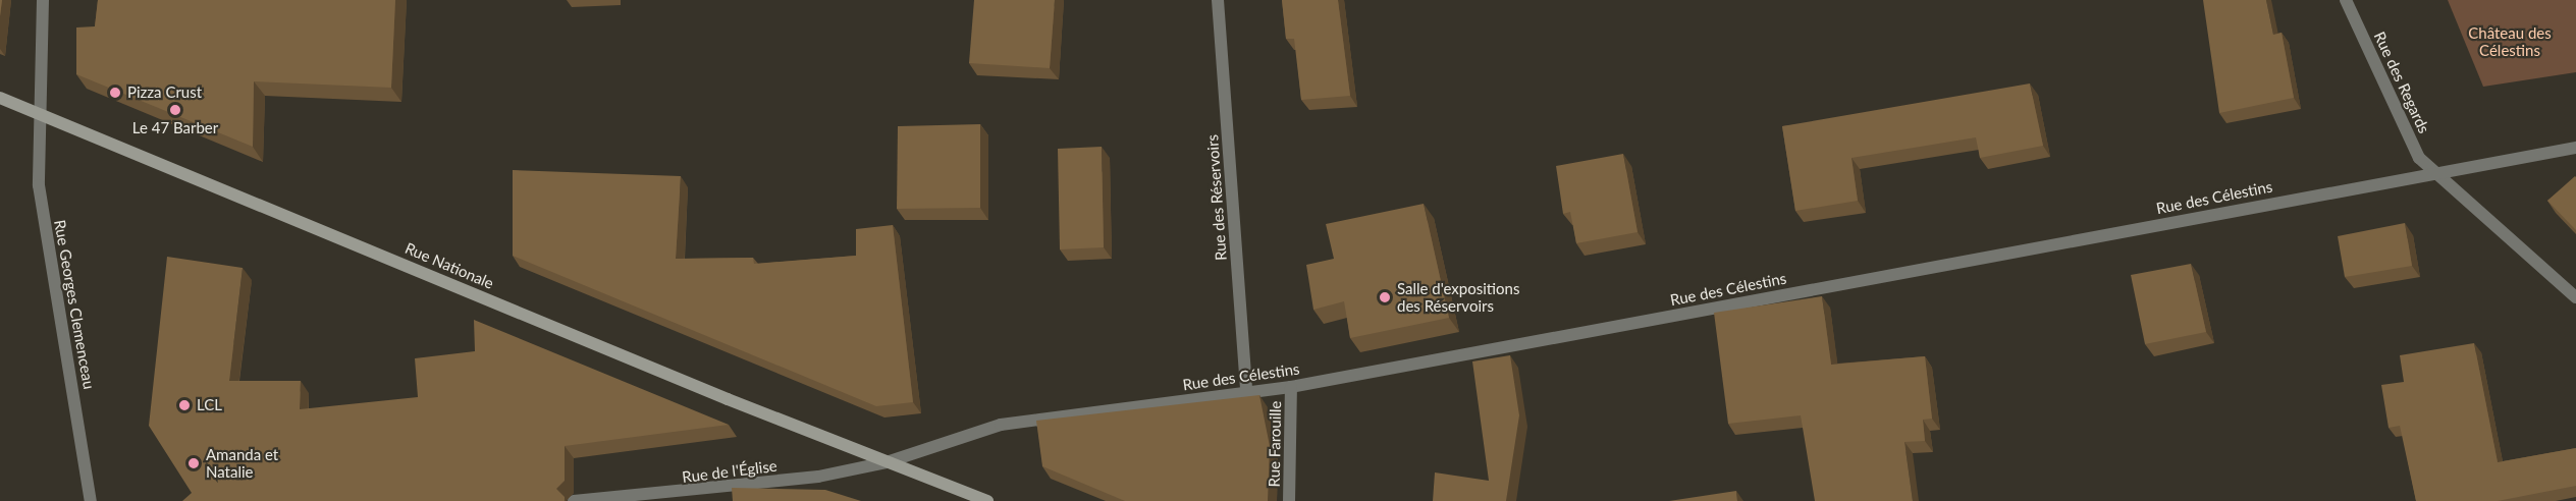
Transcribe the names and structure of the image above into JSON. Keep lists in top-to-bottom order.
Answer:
{
  "streets": {
    "main road": ["Rue Nationale"],
    "street": [
      "Rue des Regards",
      "Rue des Réservoirs",
      "Rue des Célestins",
      "Rue Georges Clemenceau",
      "Rue Farouille",
      "Rue de l'Église"
    ]
  },
  "crossings": [
    ["Rue des Regards", "Rue des Célestins"],
    ["Rue des Réservoirs", "Rue des Célestins"],
    ["Rue des Célestins", "Rue Nationale"],
    ["Rue des Célestins", "Rue Farouille"],
    ["Rue des Célestins", "Rue de l'Église"],
    ["Rue Nationale", "Rue Georges Clemenceau"],
    ["Rue Nationale", "Rue de l'Église"]
  ],
  "parks": ["Château des Célestins"],
  "places": [
    "Pizza Crust",
    "Le 47 Barber",
    "Salle d'expositions des Réservoirs",
    "LCL",
    "Amanda et Natalie"
  ]
}
